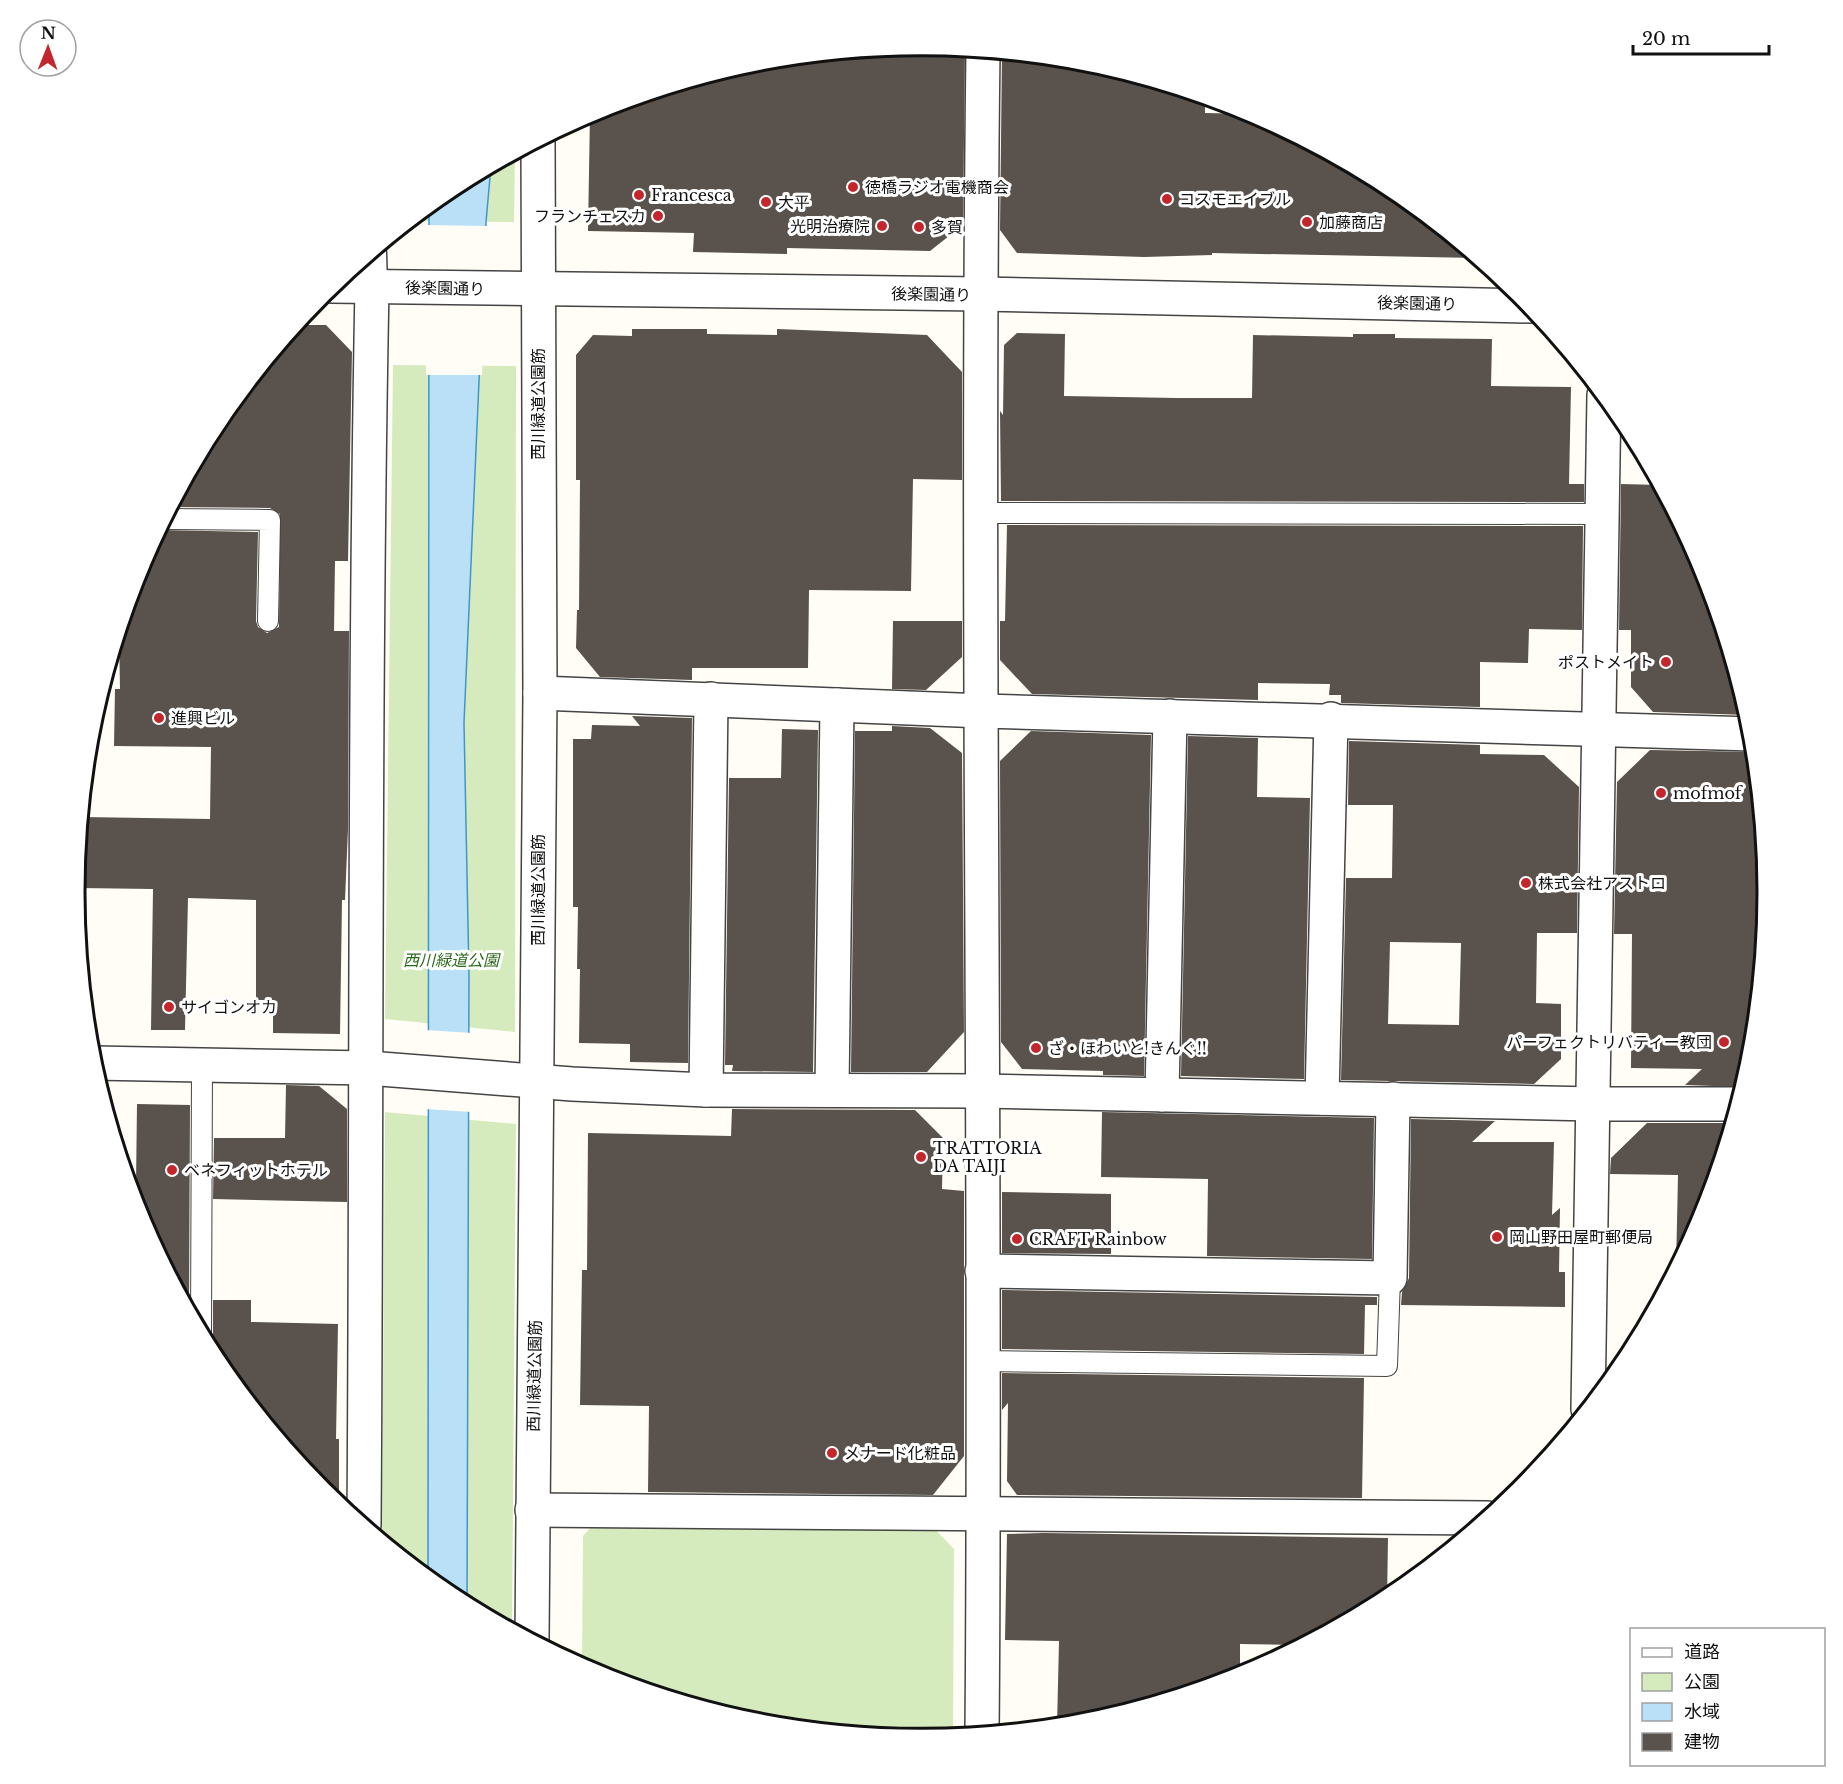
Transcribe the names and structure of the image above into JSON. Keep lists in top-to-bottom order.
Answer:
{
  "streets": {
    "street": ["後楽園通り", "西川緑道公園筋"]
  },
  "crossings": [
    ["後楽園通り", "西川緑道公園筋"]
  ],
  "parks": ["西川緑道公園"],
  "places": [
    "徳橋ラジオ電機商会",
    "Francesca",
    "コスモエイブル",
    "大平",
    "フランチェスカ",
    "加藤商店",
    "光明治療院",
    "多賀",
    "ポストメイト",
    "進興ビル",
    "mofmof",
    "株式会社アストロ",
    "サイゴンオカ",
    "パーフェクトリバティー教団",
    "ざ・ほわいと!きんぐ!!",
    "TRATTORIA DA TAIJI",
    "ベネフィットホテル",
    "岡山野田屋町郵便局",
    "CRAFT Rainbow",
    "メナード化粧品"
  ],
  "legend": [
    "道路",
    "公園",
    "水域",
    "建物"
  ],
  "scale_bar": "20 m",
  "north": "top"
}
